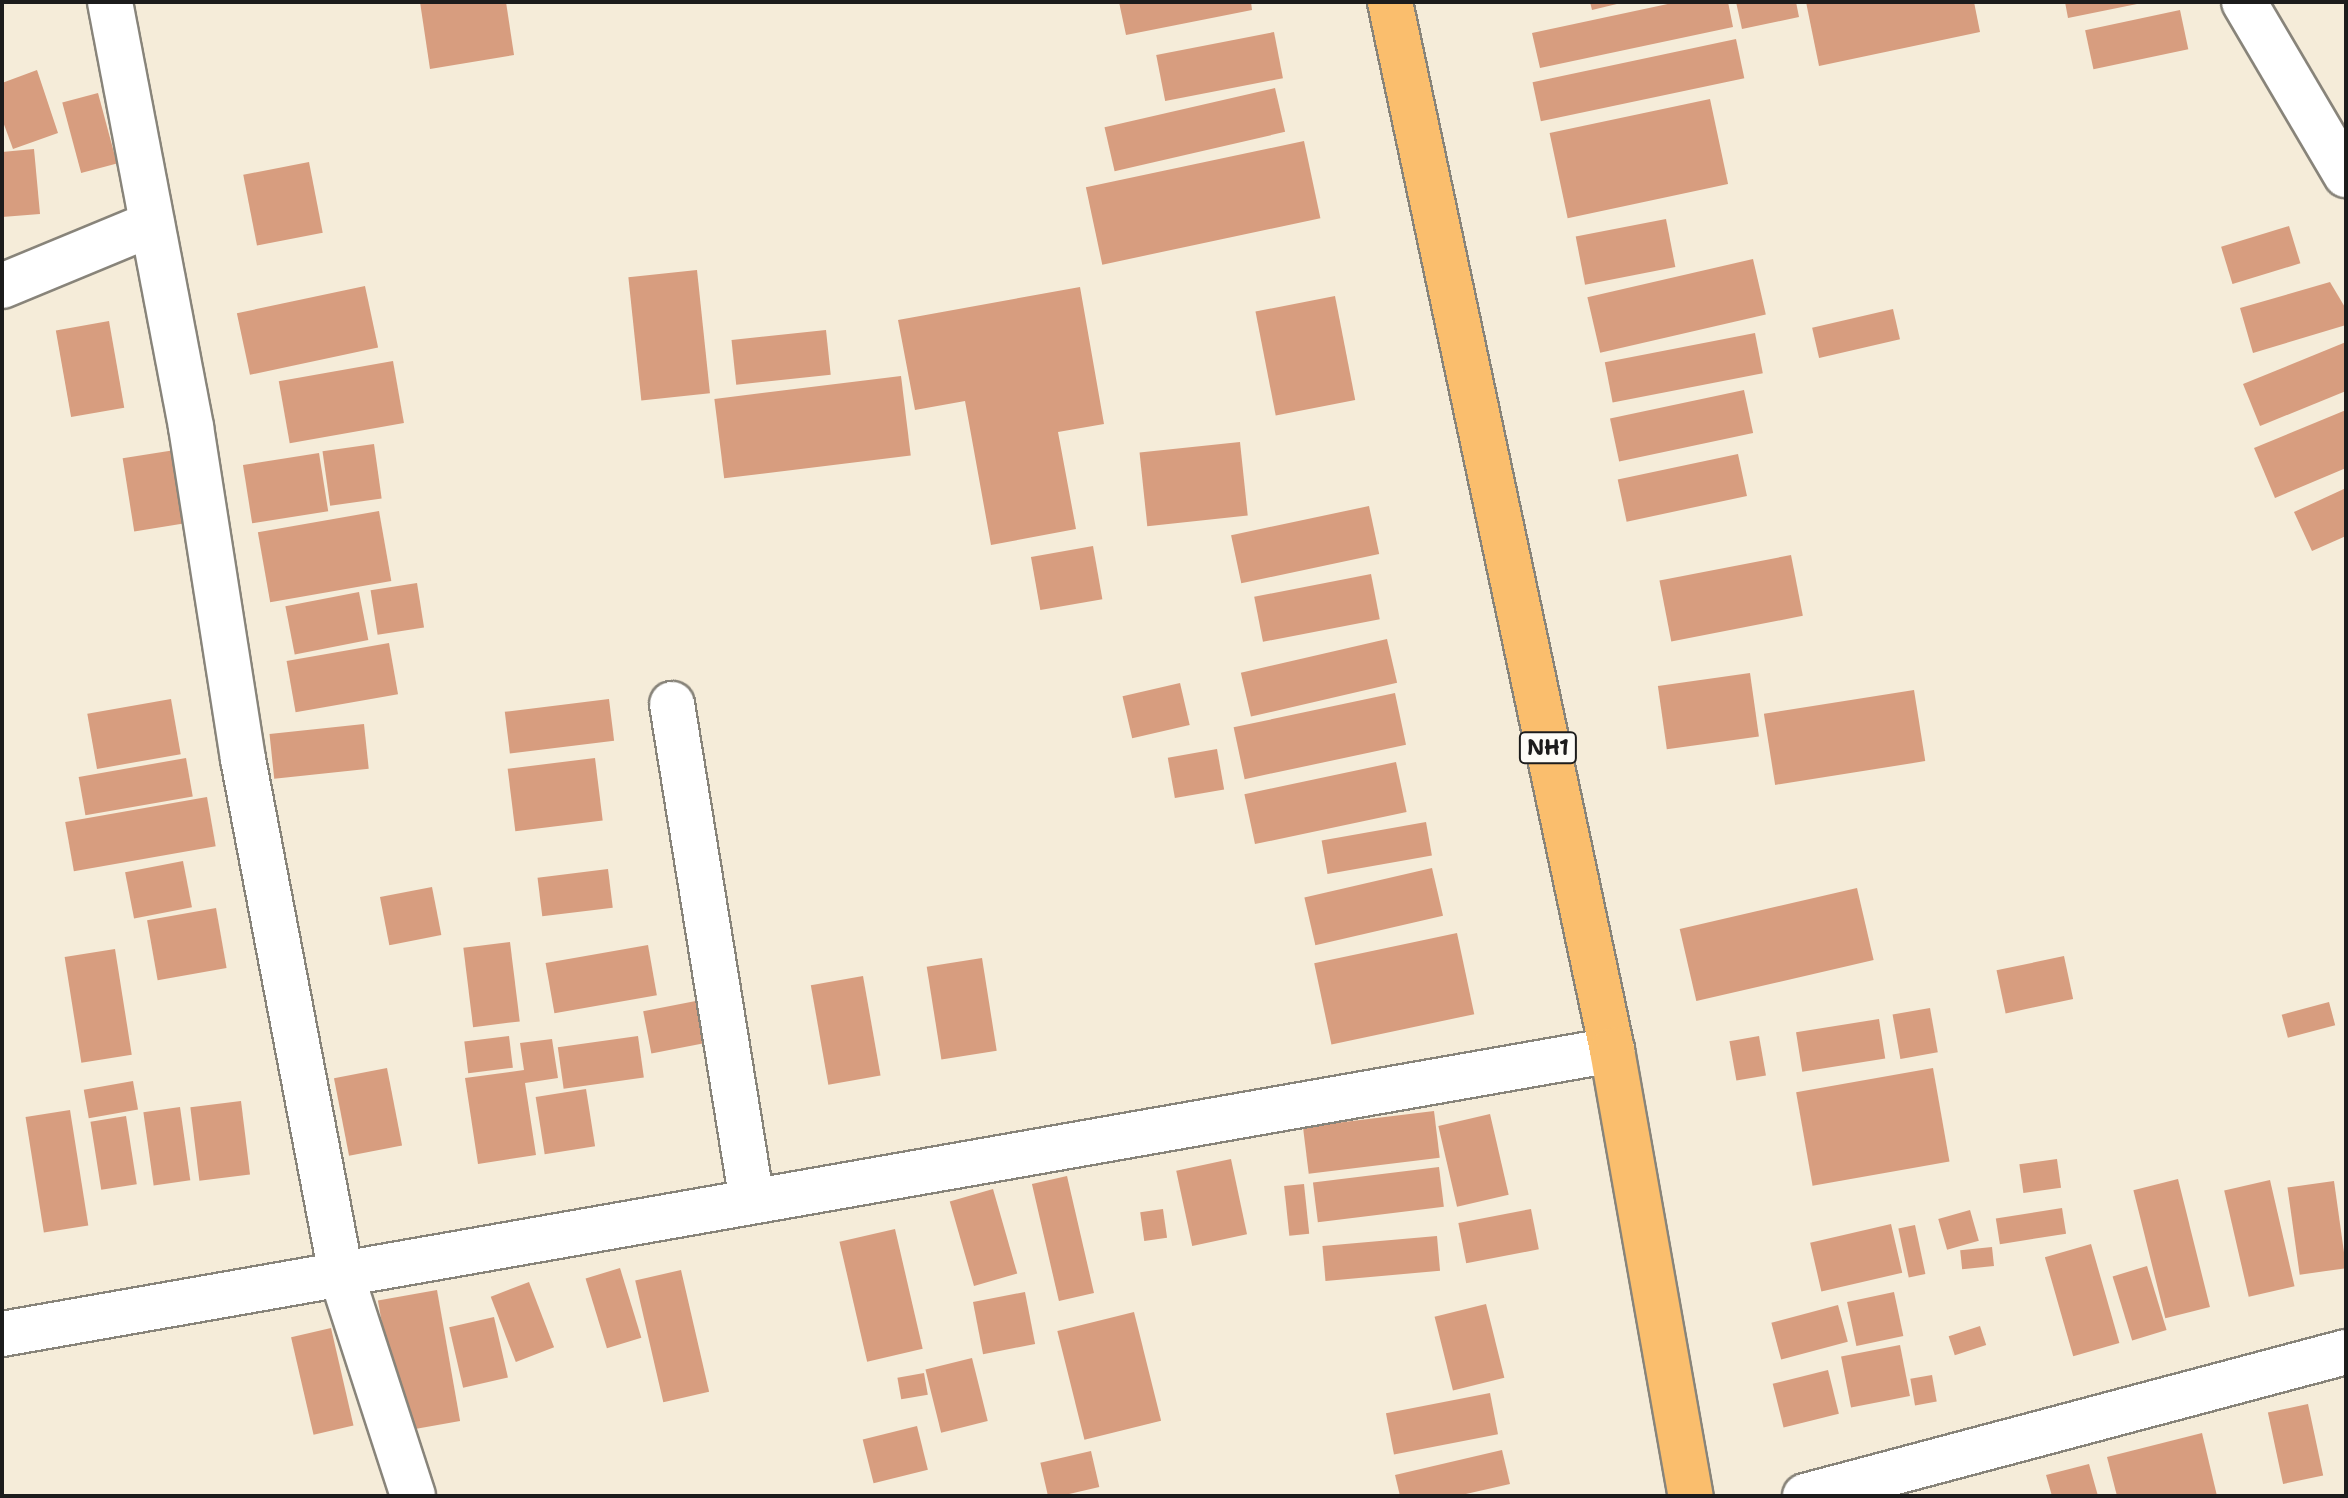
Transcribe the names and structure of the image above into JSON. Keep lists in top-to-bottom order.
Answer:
{
  "streets": {
    "highway": ["NH1"]
  }
}
